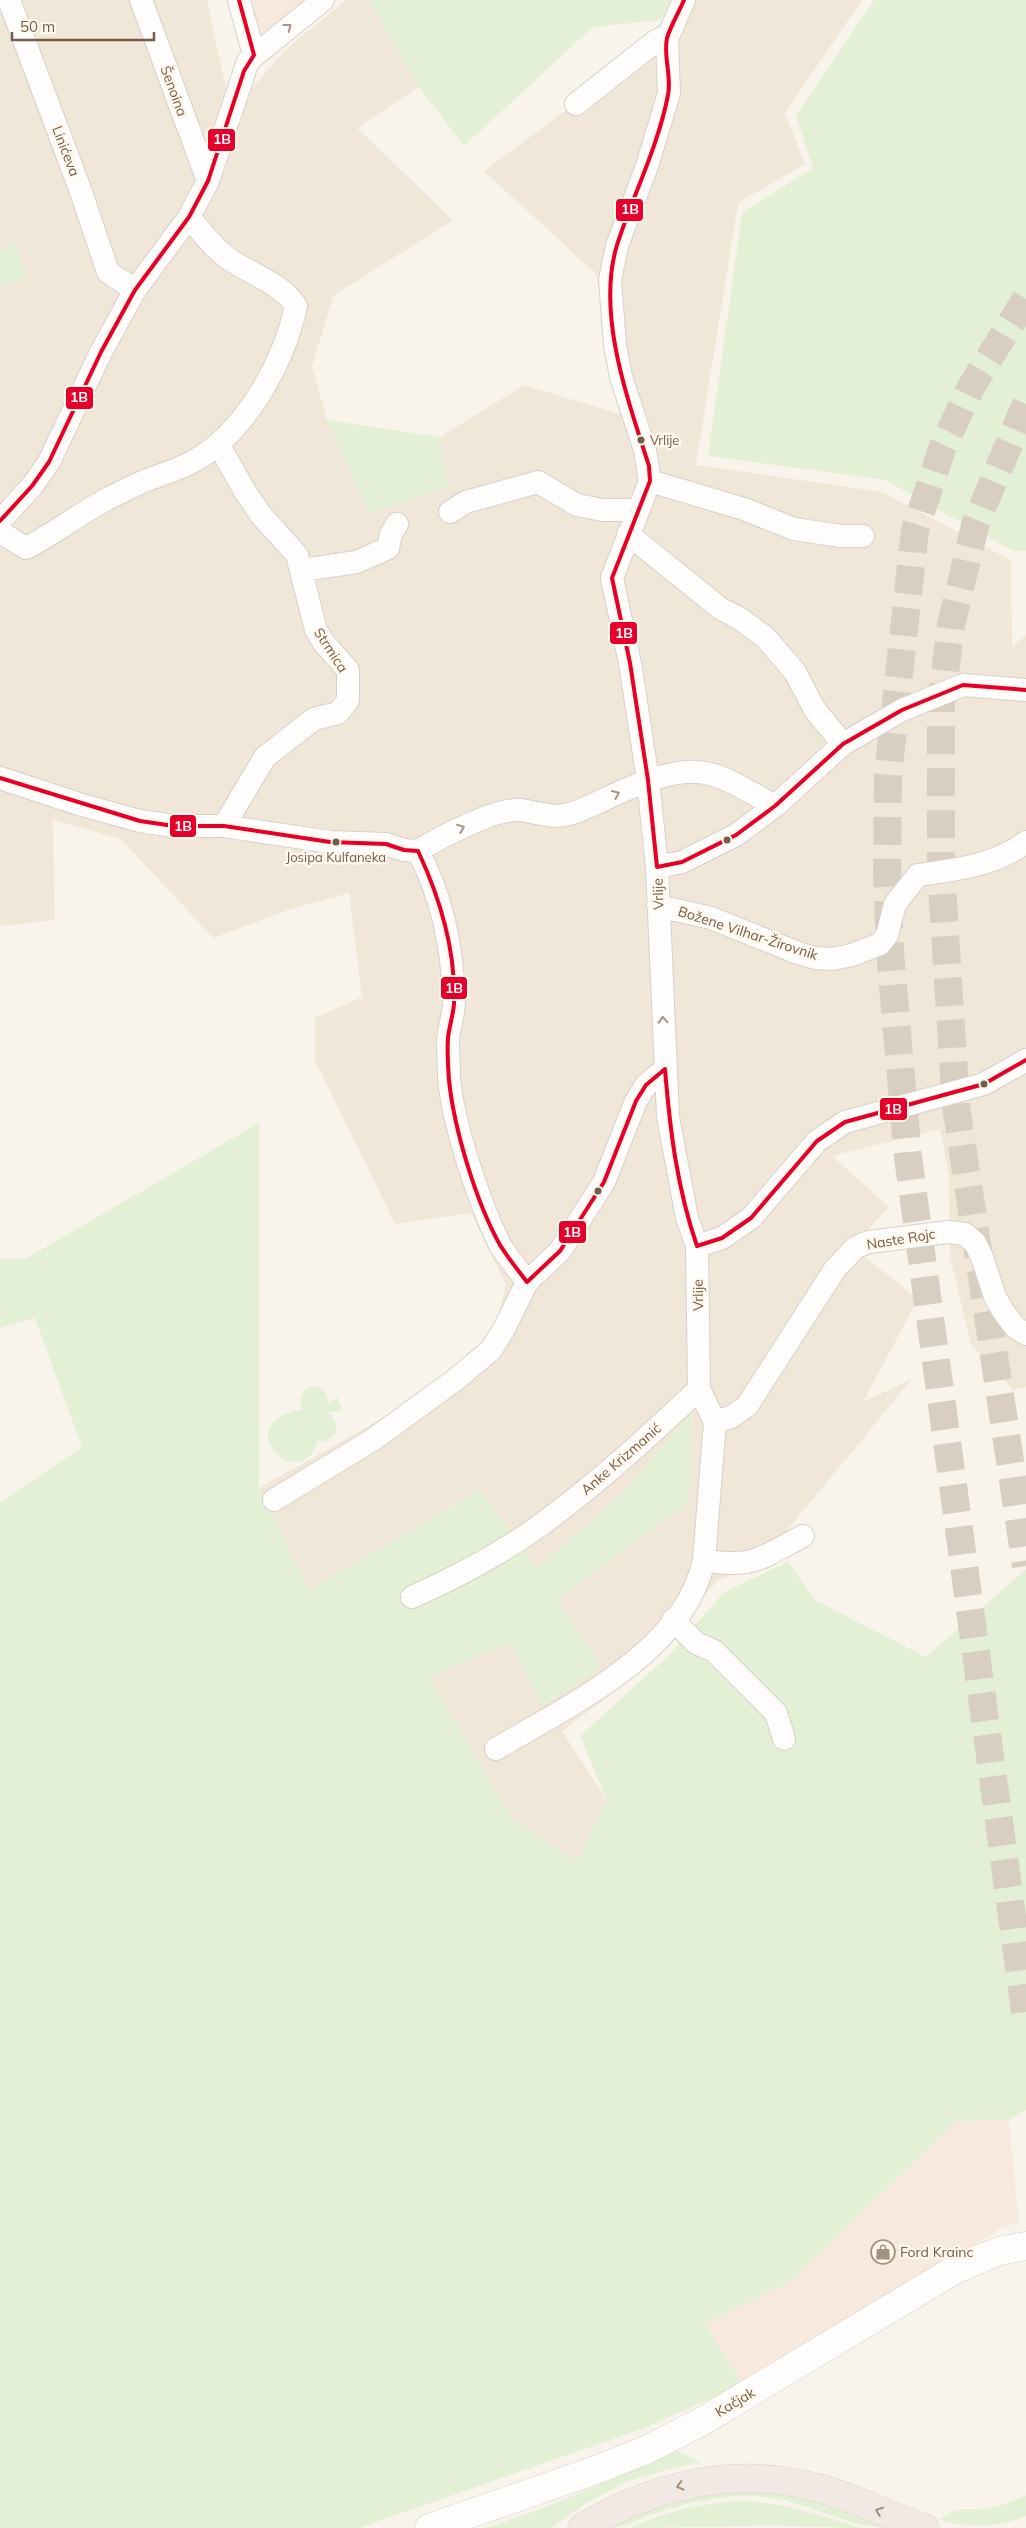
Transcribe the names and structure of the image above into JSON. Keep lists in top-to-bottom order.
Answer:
{
  "streets": {
    "main road": ["Kačjak"],
    "street": [
      "Šenoina",
      "Linićeva",
      "Strmica",
      "Vrlije",
      "Božene Vilhar-Žirovnik",
      "Naste Rojc",
      "Anke Krizmanić"
    ]
  },
  "crossings": [
    ["Vrlije", "Božene Vilhar-Žirovnik"],
    ["Vrlije", "Naste Rojc"],
    ["Vrlije", "Anke Krizmanić"]
  ],
  "places": {
    "other": ["Vrlije", "Josipa Kulfaneka"],
    "shop": ["Ford Krainc"]
  },
  "lines": ["transit line 1B"],
  "scale_bar": "50 m"
}
